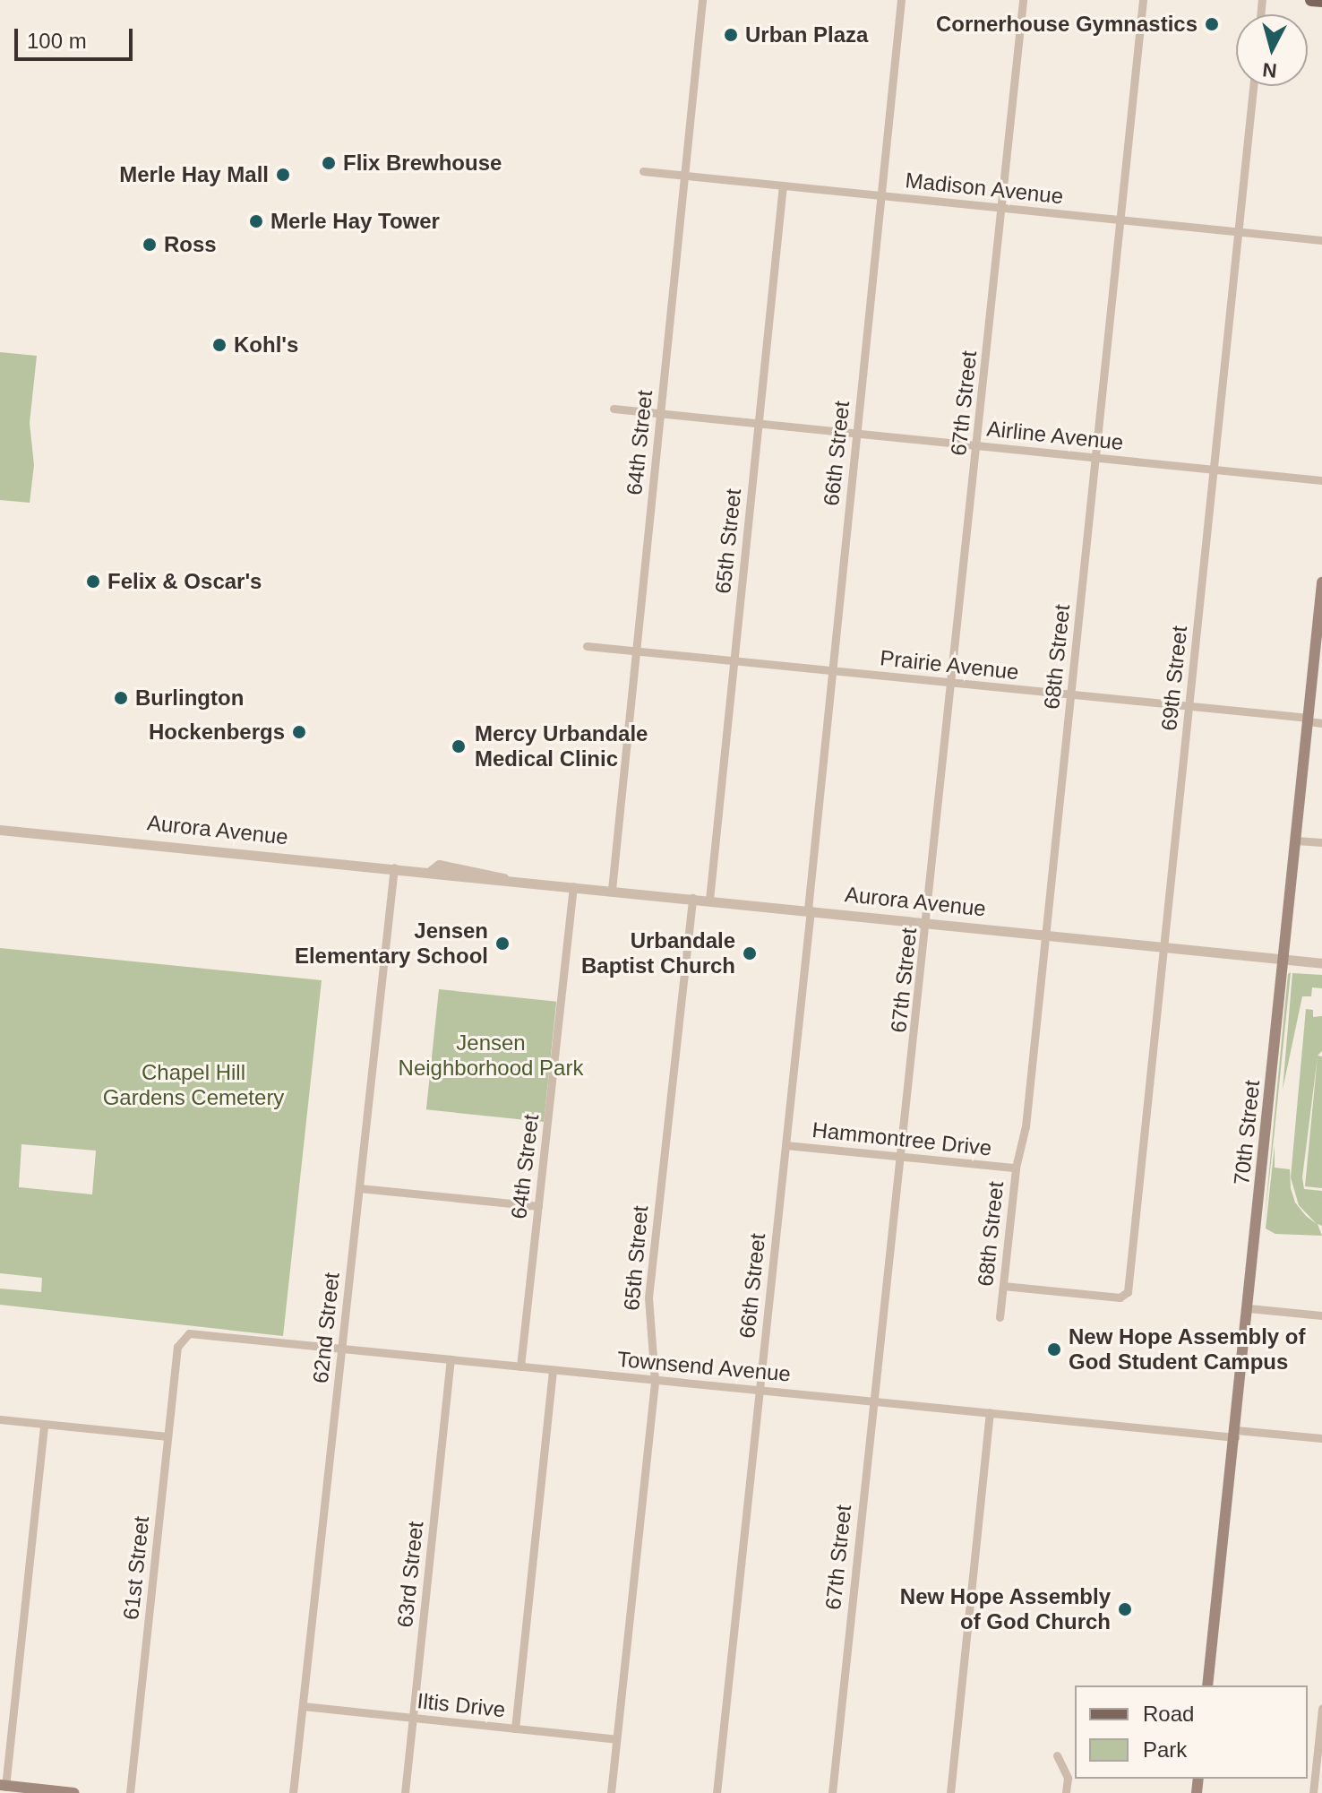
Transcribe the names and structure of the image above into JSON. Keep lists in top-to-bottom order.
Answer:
{
  "streets": {
    "main road": ["70th Street"],
    "street": [
      "Madison Avenue",
      "67th Street",
      "Airline Avenue",
      "64th Street",
      "66th Street",
      "65th Street",
      "68th Street",
      "Prairie Avenue",
      "69th Street",
      "Aurora Avenue",
      "Hammontree Drive",
      "62nd Street",
      "Townsend Avenue",
      "61st Street",
      "63rd Street",
      "Iltis Drive"
    ]
  },
  "crossings": [
    ["Madison Avenue", "67th Street"],
    ["Madison Avenue", "64th Street"],
    ["Madison Avenue", "66th Street"],
    ["Madison Avenue", "65th Street"],
    ["Madison Avenue", "68th Street"],
    ["Madison Avenue", "69th Street"],
    ["67th Street", "Airline Avenue"],
    ["67th Street", "Prairie Avenue"],
    ["67th Street", "Aurora Avenue"],
    ["67th Street", "Hammontree Drive"],
    ["67th Street", "Townsend Avenue"],
    ["Airline Avenue", "64th Street"],
    ["Airline Avenue", "66th Street"],
    ["Airline Avenue", "65th Street"],
    ["Airline Avenue", "68th Street"],
    ["Airline Avenue", "69th Street"],
    ["64th Street", "Prairie Avenue"],
    ["64th Street", "Aurora Avenue"],
    ["64th Street", "Townsend Avenue"],
    ["66th Street", "Prairie Avenue"],
    ["66th Street", "Aurora Avenue"],
    ["66th Street", "Hammontree Drive"],
    ["66th Street", "Townsend Avenue"],
    ["65th Street", "Prairie Avenue"],
    ["65th Street", "Aurora Avenue"],
    ["65th Street", "Townsend Avenue"],
    ["65th Street", "Iltis Drive"],
    ["68th Street", "Prairie Avenue"],
    ["68th Street", "69th Street"],
    ["68th Street", "Aurora Avenue"],
    ["68th Street", "Hammontree Drive"],
    ["Prairie Avenue", "69th Street"],
    ["Prairie Avenue", "70th Street"],
    ["69th Street", "Aurora Avenue"],
    ["Aurora Avenue", "70th Street"],
    ["Aurora Avenue", "62nd Street"],
    ["70th Street", "Townsend Avenue"],
    ["62nd Street", "Townsend Avenue"],
    ["62nd Street", "Iltis Drive"],
    ["Townsend Avenue", "61st Street"],
    ["Townsend Avenue", "63rd Street"],
    ["63rd Street", "Iltis Drive"]
  ],
  "parks": ["Jensen Neighborhood Park", "Chapel Hill Gardens Cemetery"],
  "places": [
    "Cornerhouse Gymnastics",
    "Urban Plaza",
    "Flix Brewhouse",
    "Merle Hay Mall",
    "Merle Hay Tower",
    "Ross",
    "Kohl's",
    "Felix & Oscar's",
    "Burlington",
    "Hockenbergs",
    "Mercy Urbandale Medical Clinic",
    "Jensen Elementary School",
    "Urbandale Baptist Church",
    "New Hope Assembly of God Student Campus",
    "New Hope Assembly of God Church"
  ],
  "legend": ["Road", "Park"],
  "scale_bar": "100 m",
  "north": "bottom"
}
